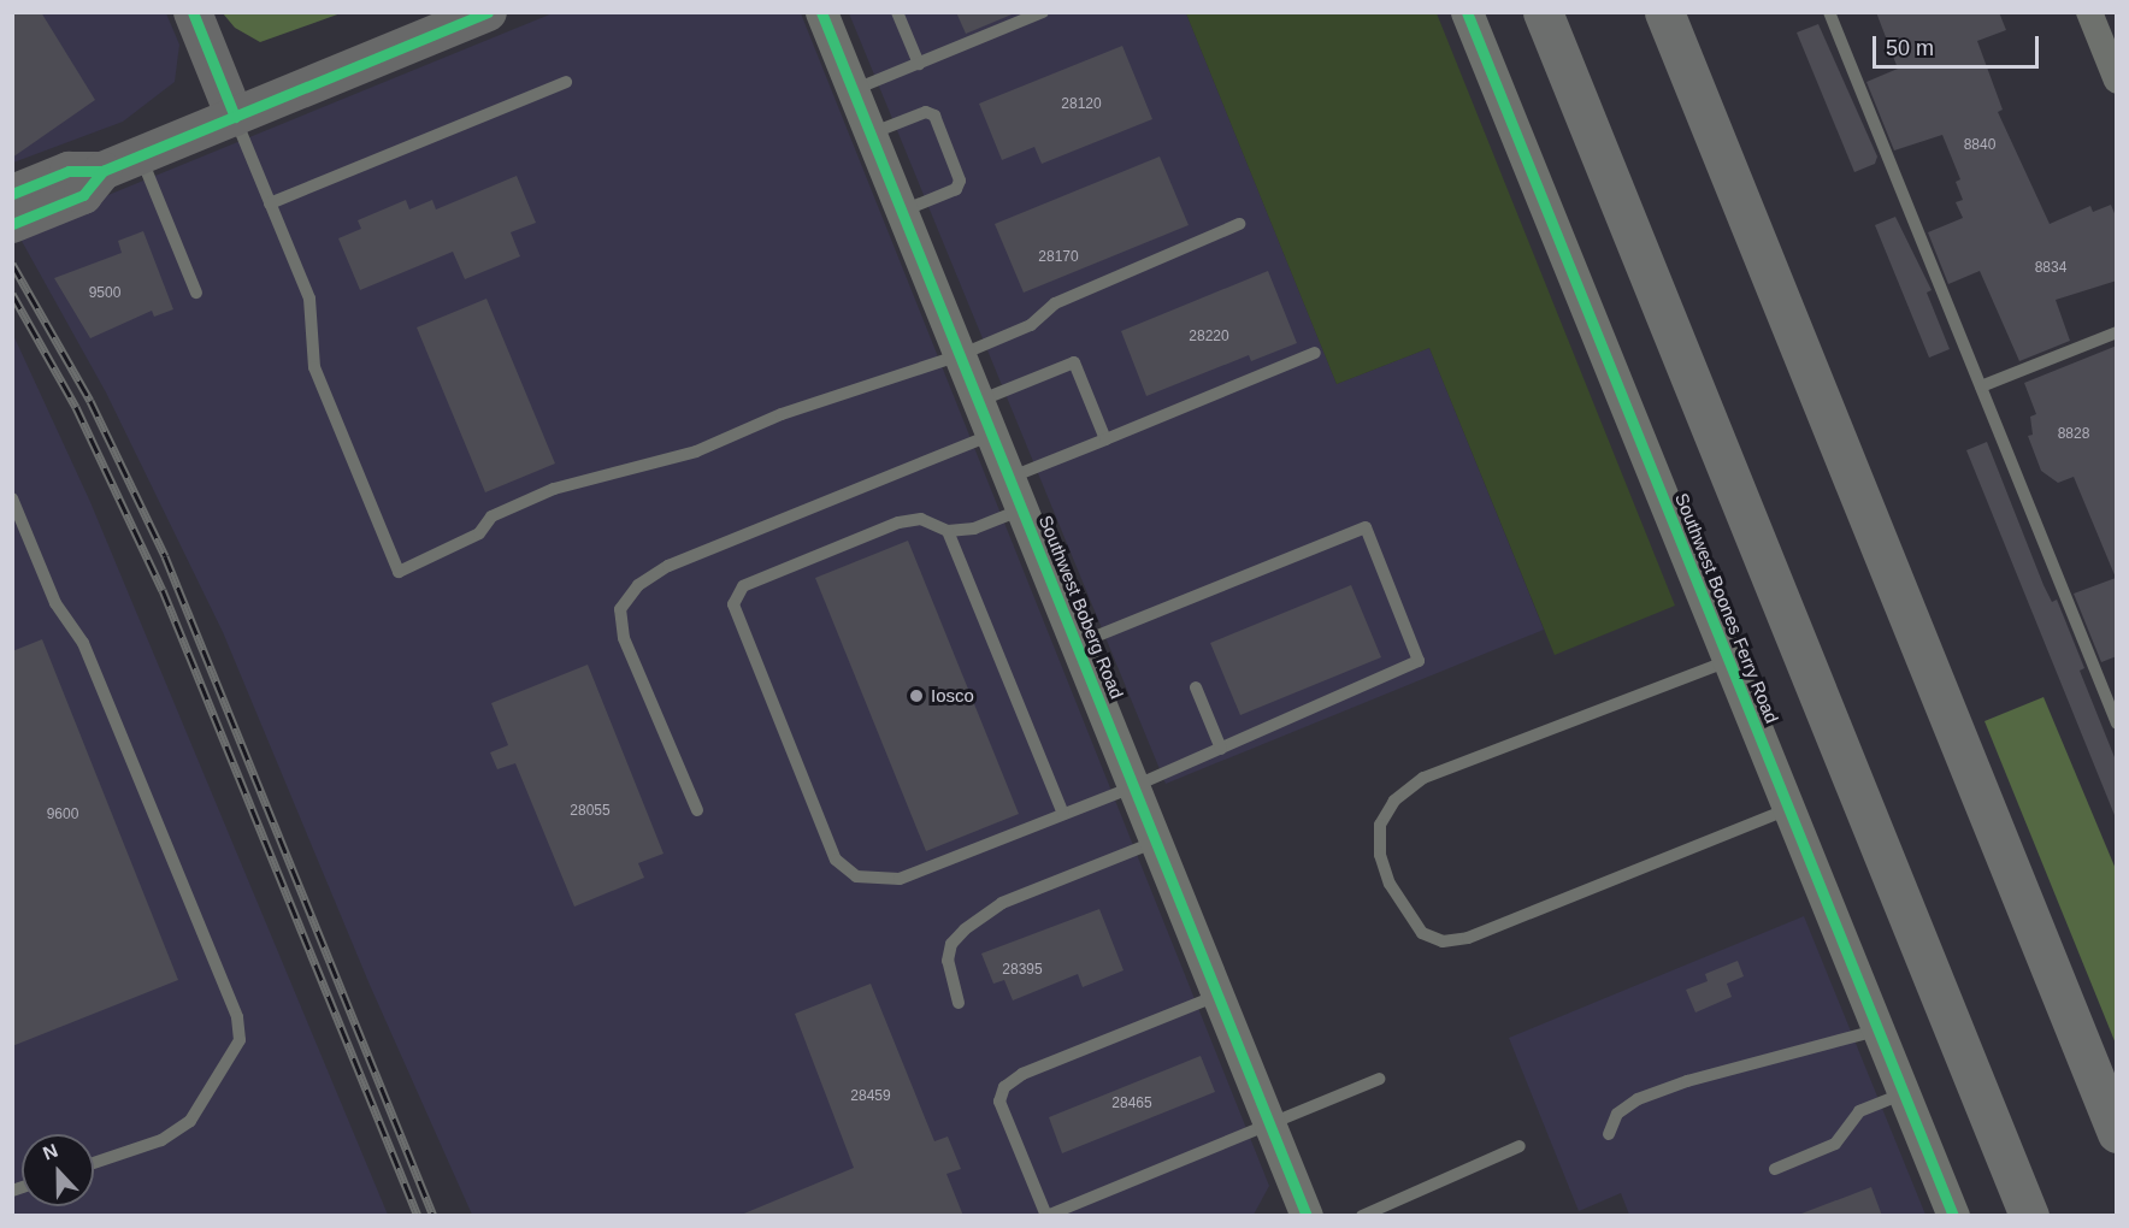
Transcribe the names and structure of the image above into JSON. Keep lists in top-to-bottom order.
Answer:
{
  "streets": {
    "street": ["Southwest Boberg Road", "Southwest Boones Ferry Road"]
  },
  "places": ["Iosco"],
  "house_numbers": [
    "28120",
    "8840",
    "28170",
    "8834",
    "9500",
    "28220",
    "8828",
    "28055",
    "9600",
    "28395",
    "28459",
    "28465"
  ],
  "scale_bar": "50 m",
  "north": "top"
}
